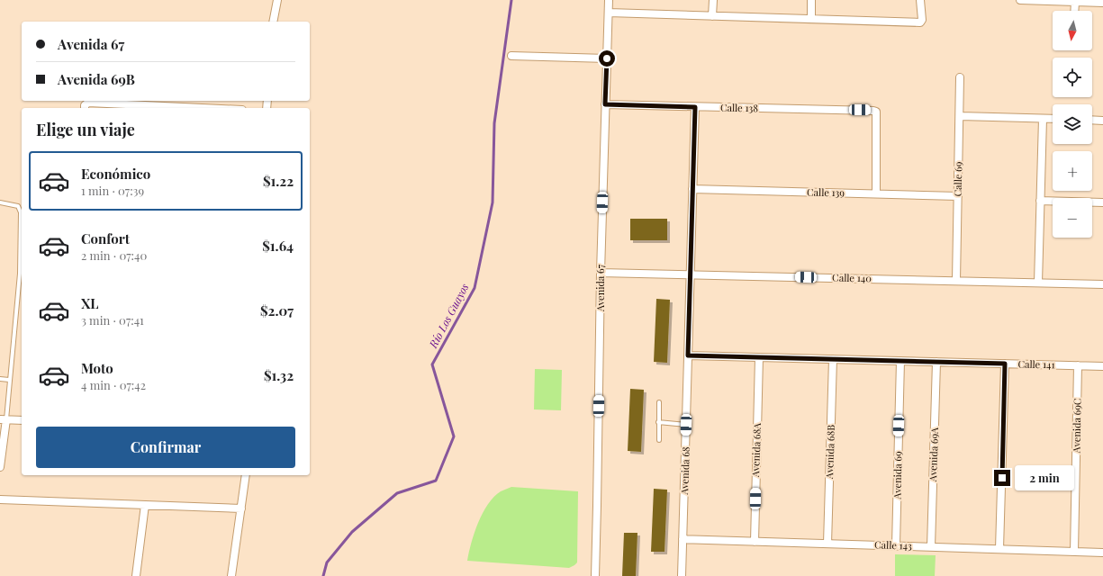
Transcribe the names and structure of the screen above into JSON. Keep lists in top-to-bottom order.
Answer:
{
  "streets": {
    "street": [
      "Calle 138",
      "Calle 69",
      "Calle 139",
      "Calle 140",
      "Avenida 67",
      "Calle 141",
      "Avenida 69C",
      "Avenida 68A",
      "Avenida 68B",
      "Avenida 69A",
      "Avenida 68",
      "Avenida 69",
      "Calle 143"
    ]
  },
  "crossings": [
    ["Calle 138", "Calle 139"],
    ["Calle 138", "Avenida 67"],
    ["Calle 138", "Avenida 68"],
    ["Calle 69", "Calle 139"],
    ["Calle 69", "Calle 140"],
    ["Calle 139", "Avenida 68"],
    ["Calle 140", "Avenida 67"],
    ["Calle 140", "Avenida 68"],
    ["Calle 141", "Avenida 69C"],
    ["Calle 141", "Avenida 68A"],
    ["Calle 141", "Avenida 68B"],
    ["Calle 141", "Avenida 69A"],
    ["Calle 141", "Avenida 68"],
    ["Calle 141", "Avenida 69"],
    ["Avenida 69C", "Calle 143"],
    ["Avenida 68A", "Calle 143"],
    ["Avenida 68B", "Calle 143"],
    ["Avenida 69A", "Calle 143"],
    ["Avenida 68", "Calle 143"],
    ["Avenida 69", "Calle 143"]
  ],
  "water": ["Río Los Guayos"],
  "north": "bottom",
  "page": {
    "map_buttons": ["+", "−"],
    "banner": ["Avenida 67", "Avenida 69B"],
    "heading": "Elige un viaje",
    "list": [
      {
        "name": "Económico",
        "note": "1 min · 07:39",
        "value": "$1.22"
      },
      {
        "name": "Confort",
        "note": "2 min · 07:40",
        "value": "$1.64"
      },
      {
        "name": "XL",
        "note": "3 min · 07:41",
        "value": "$2.07"
      },
      {
        "name": "Moto",
        "note": "4 min · 07:42",
        "value": "$1.32"
      }
    ],
    "buttons": "Confirmar",
    "bubble": "2 min"
  }
}
